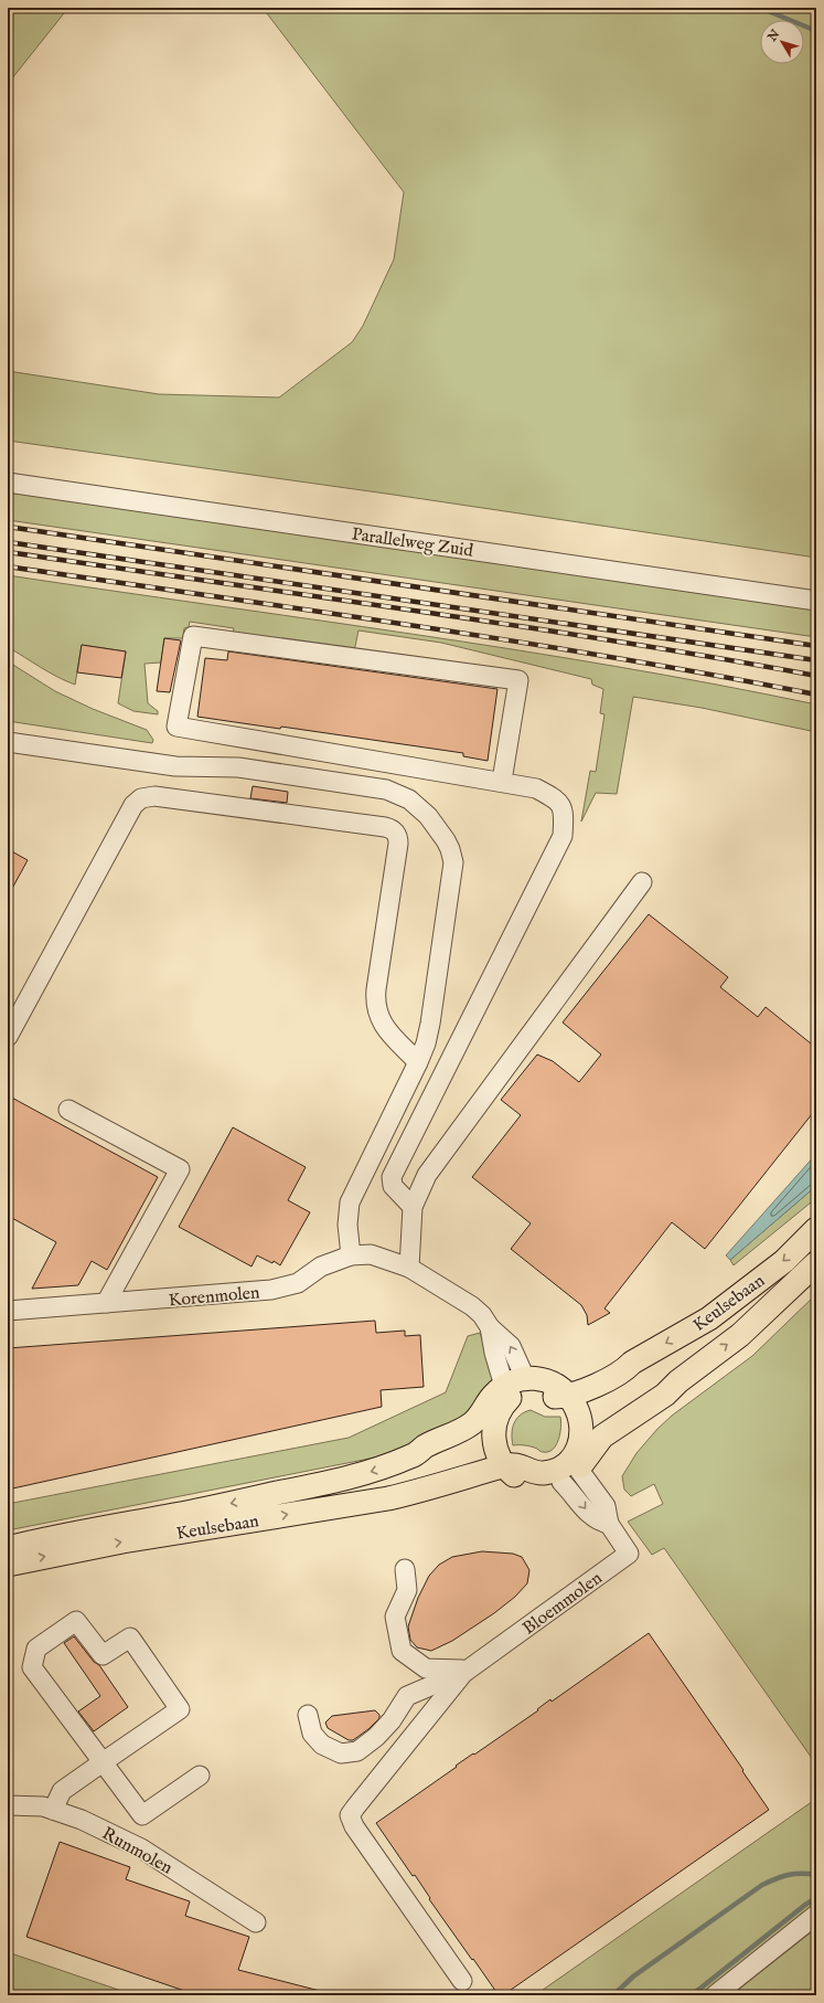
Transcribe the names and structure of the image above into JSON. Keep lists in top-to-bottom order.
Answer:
{
  "streets": {
    "main road": ["Keulsebaan"],
    "street": [
      "Parallelweg Zuid",
      "Korenmolen",
      "Bloemmolen",
      "Runmolen"
    ]
  },
  "crossings": [
    ["Korenmolen", "Keulsebaan"],
    ["Korenmolen", "Bloemmolen"],
    ["Keulsebaan", "Bloemmolen"]
  ],
  "north": "top left"
}
